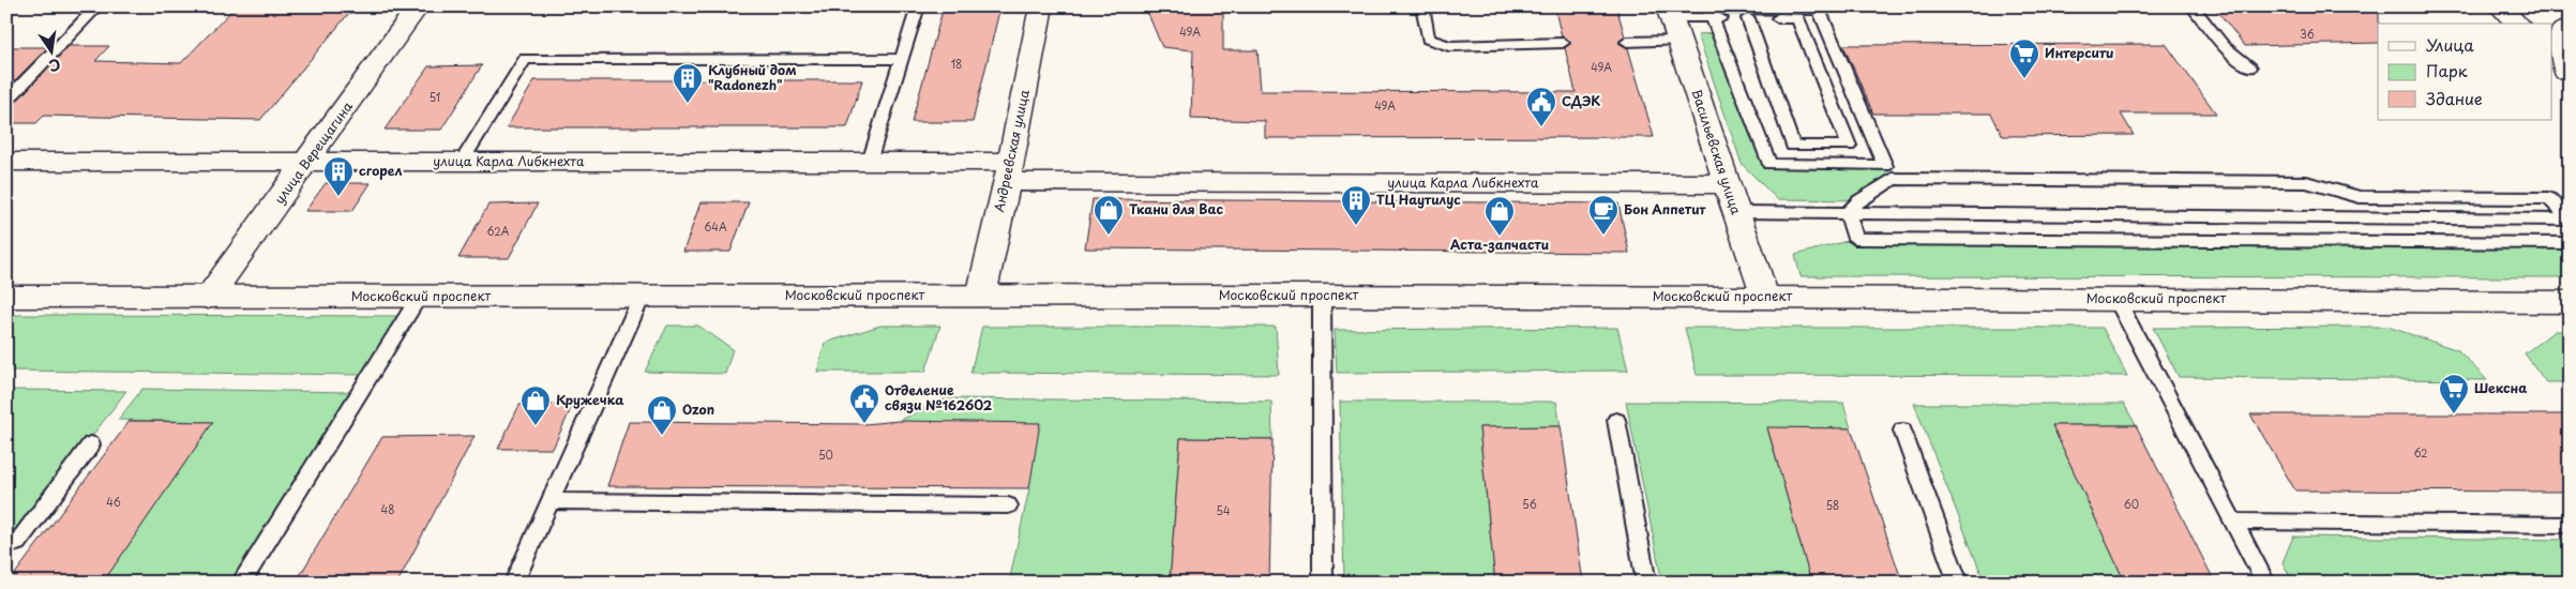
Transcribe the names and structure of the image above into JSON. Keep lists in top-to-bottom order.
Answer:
{
  "streets": {
    "street": [
      "Андреевская улица",
      "Васильевская улица",
      "улица Верещагина",
      "улица Карла Либкнехта",
      "Московский проспект"
    ]
  },
  "crossings": [
    ["Андреевская улица", "улица Карла Либкнехта"],
    ["Андреевская улица", "Московский проспект"],
    ["Васильевская улица", "улица Карла Либкнехта"],
    ["Васильевская улица", "Московский проспект"],
    ["улица Верещагина", "улица Карла Либкнехта"],
    ["улица Верещагина", "Московский проспект"]
  ],
  "places": {
    "supermarket": ["Интерсити", "Шексна"],
    "building": ["Клубный дом \"Radonezh\"", "сгорел", "ТЦ Наутилус"],
    "public building": ["СДЭК", "Отделение связи №162602"],
    "shop": [
      "Ткани для Вас",
      "Аста-запчасти",
      "Кружечка",
      "Ozon"
    ],
    "cafe": ["Бон Аппетит"]
  },
  "house_numbers": [
    "49А",
    "36",
    "18",
    "49А",
    "51",
    "49А",
    "64А",
    "62А",
    "62",
    "50",
    "46",
    "56",
    "60",
    "58",
    "48",
    "54"
  ],
  "legend": ["Улица", "Парк", "Здание"],
  "north": "bottom"
}
